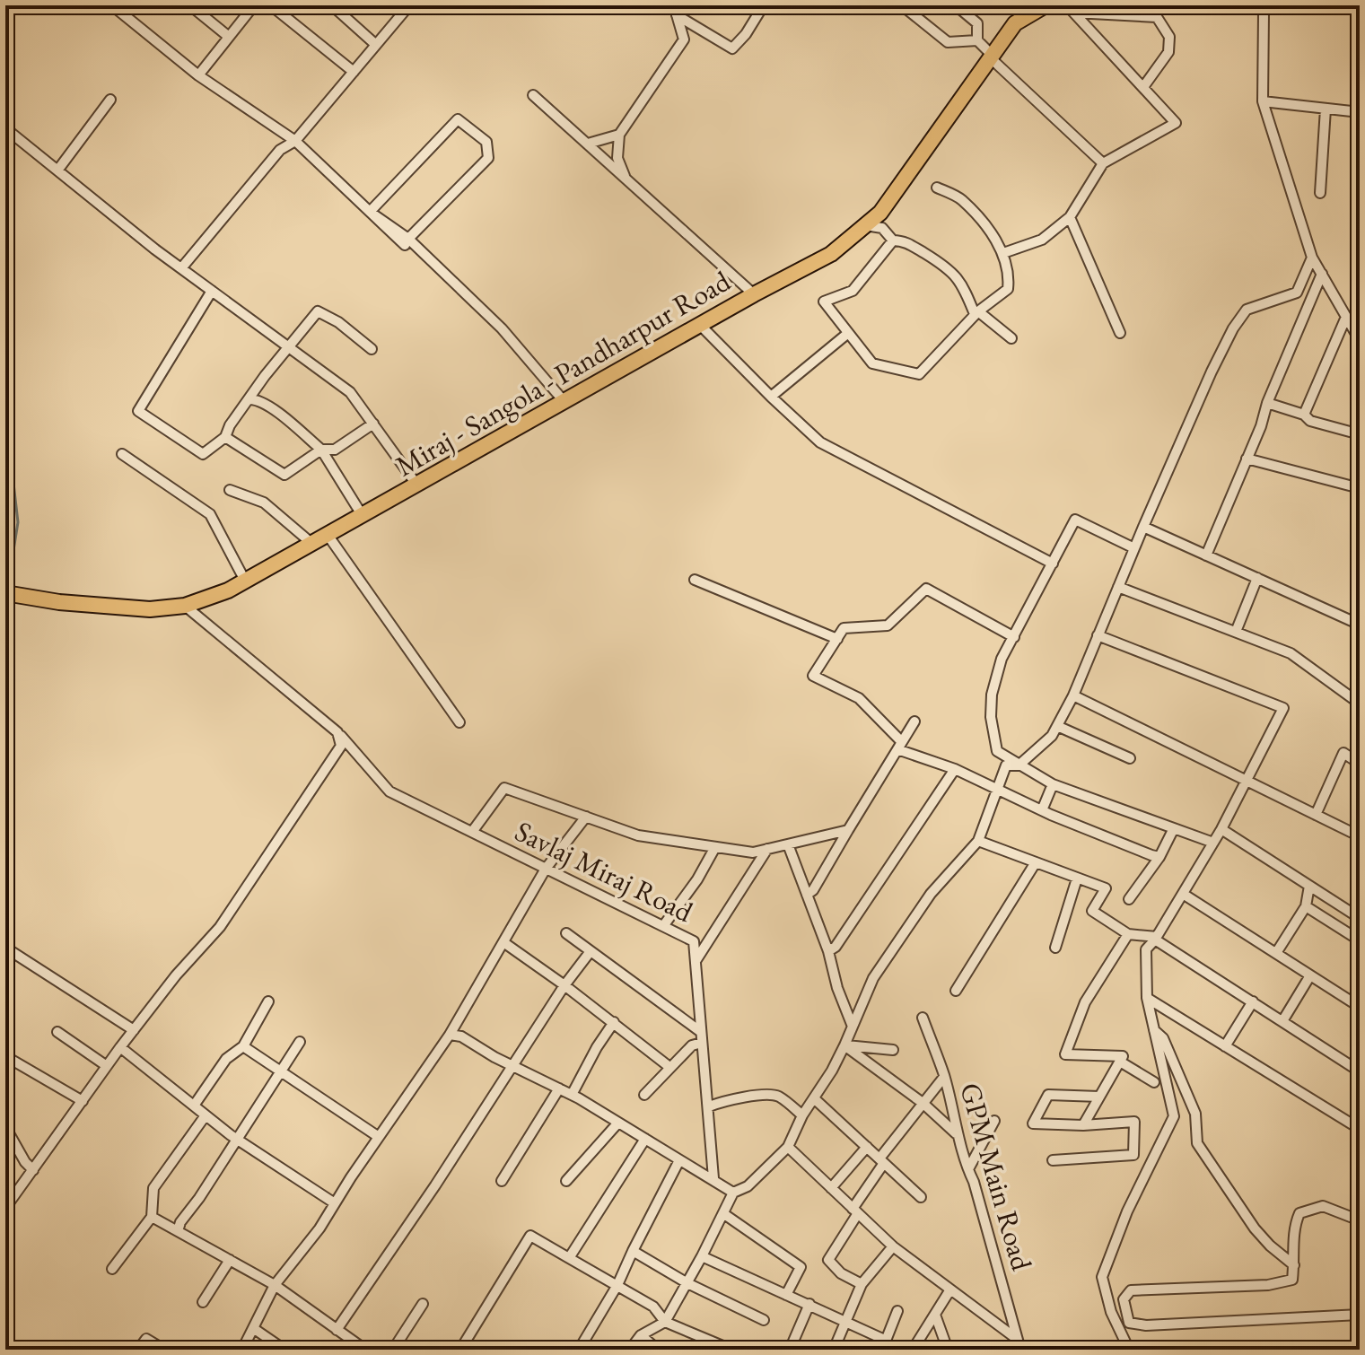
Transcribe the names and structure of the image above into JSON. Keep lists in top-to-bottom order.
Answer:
{
  "streets": {
    "highway": ["Miraj - Sangola - Pandharpur Road"],
    "street": ["Savlaj Miraj Road", "GPM Main Road"]
  },
  "crossings": [
    ["Miraj - Sangola - Pandharpur Road", "Savlaj Miraj Road"]
  ]
}
